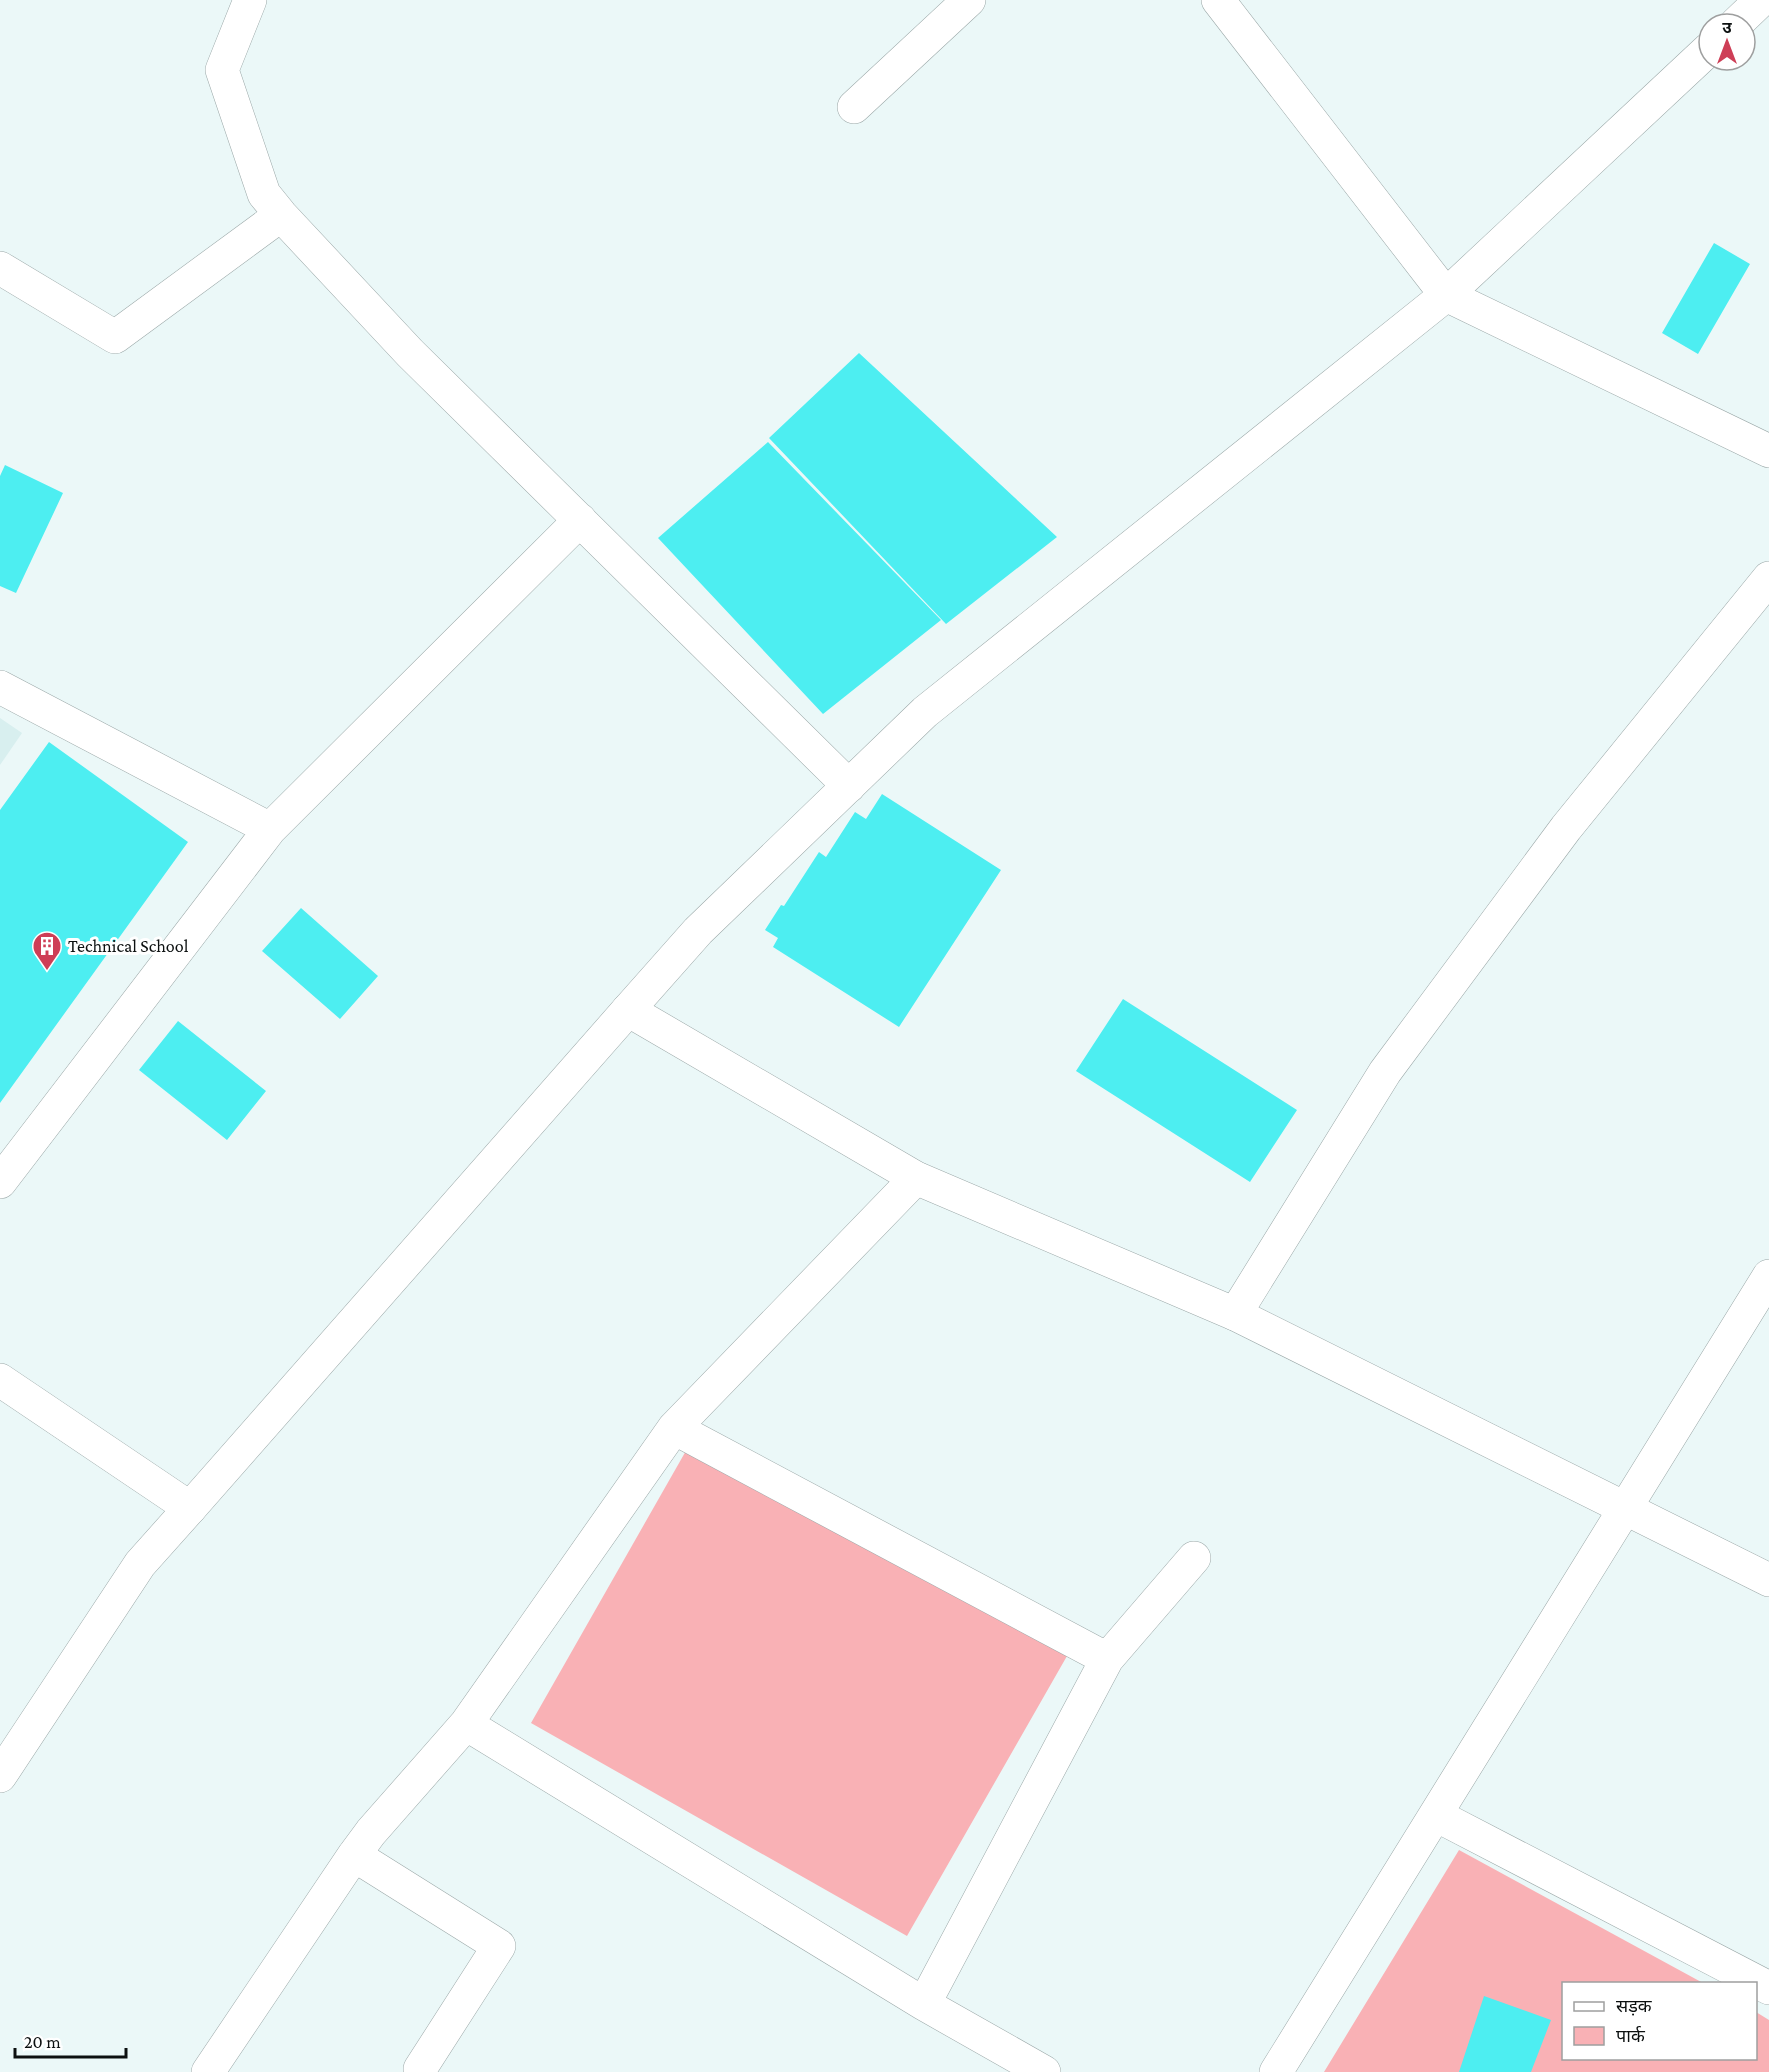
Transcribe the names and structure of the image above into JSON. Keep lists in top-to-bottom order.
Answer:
{
  "places": {
    "building": ["Technical School"]
  },
  "legend": ["सड़क", "पार्क"],
  "scale_bar": "20 m",
  "north": "top"
}
